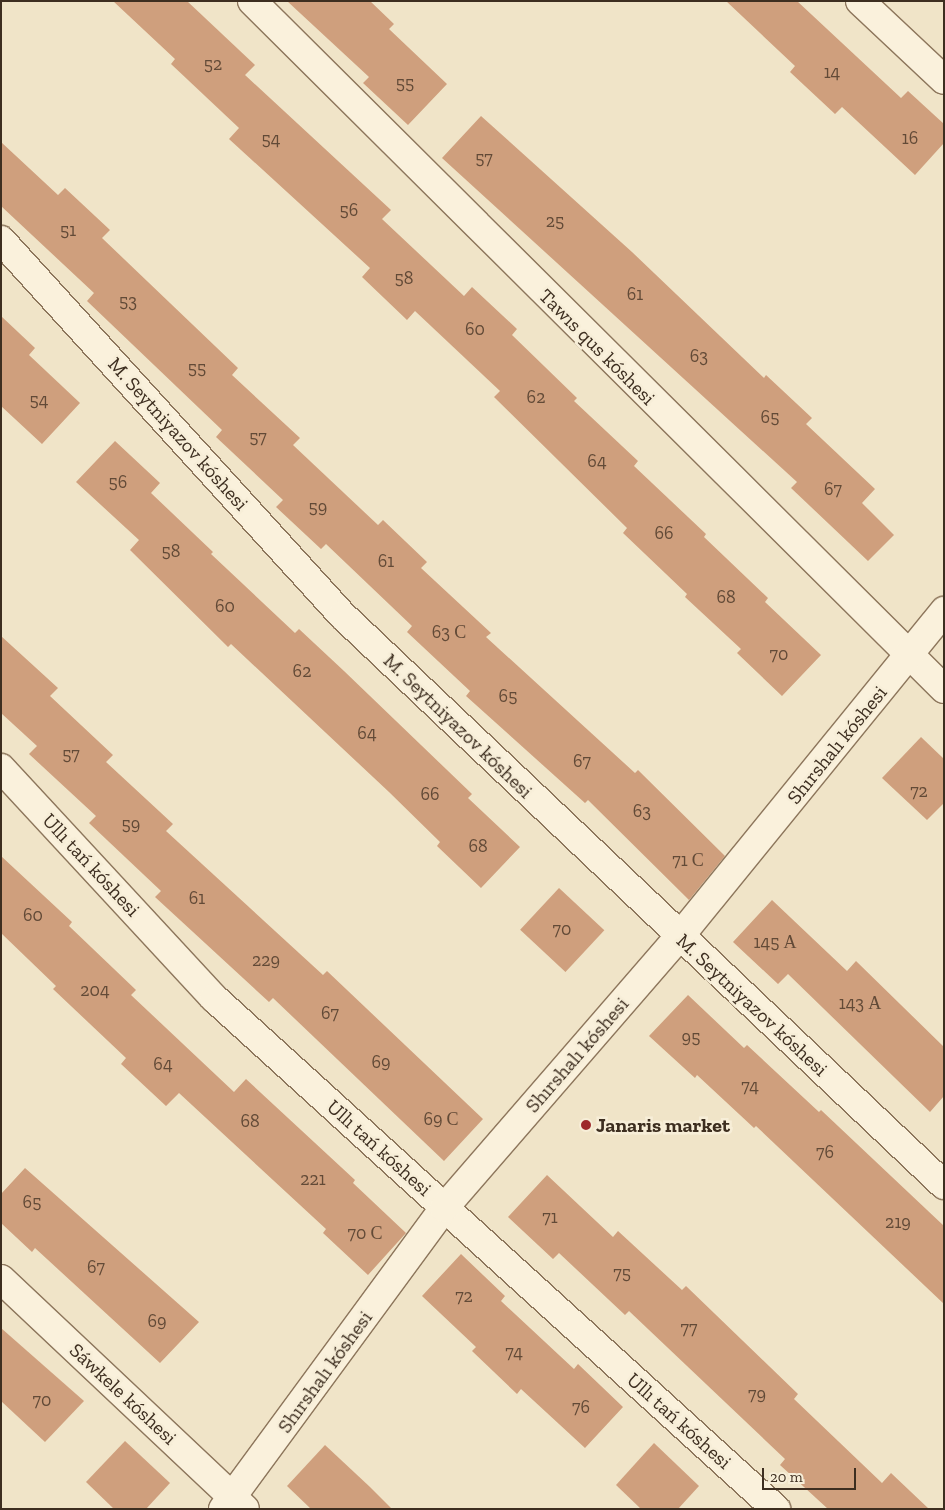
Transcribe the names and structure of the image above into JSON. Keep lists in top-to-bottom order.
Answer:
{
  "streets": {
    "street": [
      "Tawıs qus kóshesi",
      "M. Seytniyazov kóshesi",
      "Shırshalı kóshesi",
      "Ullı tań kóshesi",
      "Sáwkele kóshesi"
    ]
  },
  "crossings": [
    ["Tawıs qus kóshesi", "Shırshalı kóshesi"],
    ["M. Seytniyazov kóshesi", "Shırshalı kóshesi"],
    ["Shırshalı kóshesi", "Ullı tań kóshesi"],
    ["Shırshalı kóshesi", "Sáwkele kóshesi"]
  ],
  "places": ["Janaris market"],
  "house_numbers": [
    "52",
    "14",
    "55",
    "16",
    "54",
    "57",
    "56",
    "25",
    "51",
    "58",
    "61",
    "53",
    "60",
    "63",
    "55",
    "62",
    "54",
    "65",
    "57",
    "64",
    "56",
    "67",
    "59",
    "66",
    "58",
    "61",
    "68",
    "60",
    "63 С",
    "70",
    "62",
    "65",
    "64",
    "57",
    "67",
    "72",
    "66",
    "63",
    "59",
    "68",
    "71 С",
    "61",
    "60",
    "70",
    "145 А",
    "229",
    "204",
    "143 А",
    "67",
    "95",
    "69",
    "64",
    "74",
    "69 С",
    "68",
    "76",
    "221",
    "65",
    "71",
    "219",
    "70 С",
    "67",
    "75",
    "72",
    "69",
    "77",
    "74",
    "79",
    "70",
    "76"
  ],
  "scale_bar": "20 m"
}
